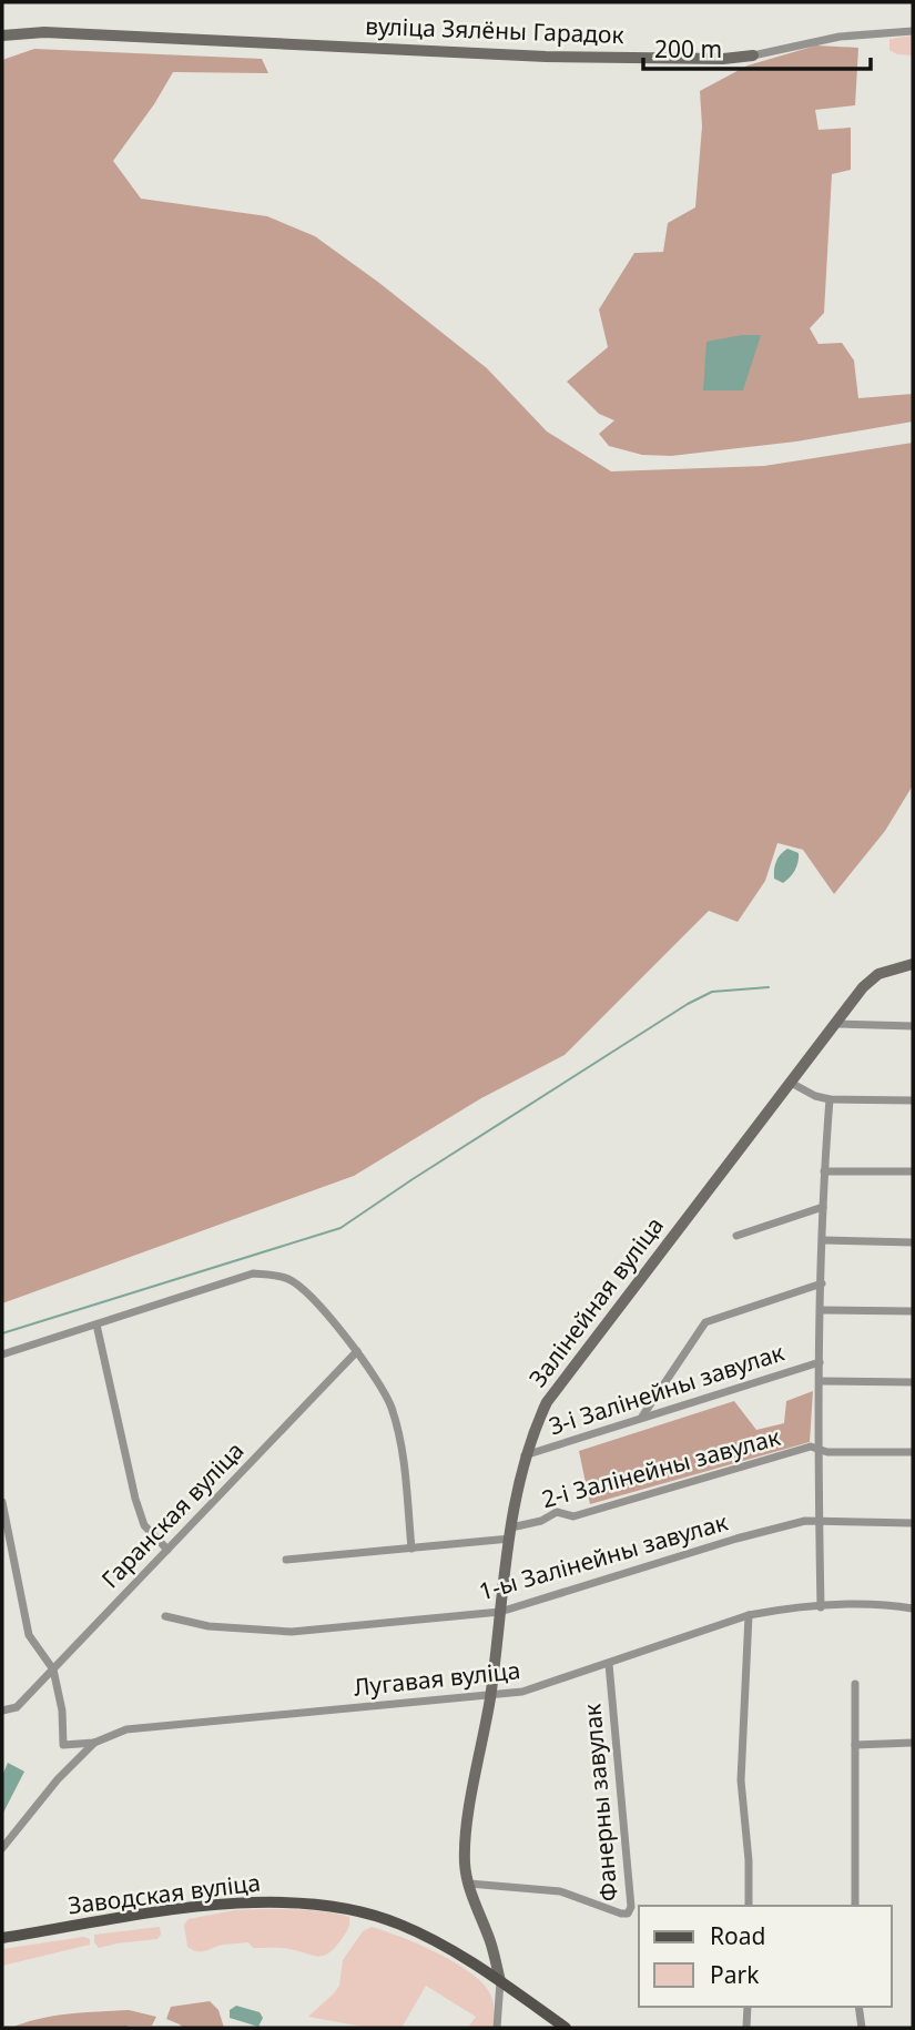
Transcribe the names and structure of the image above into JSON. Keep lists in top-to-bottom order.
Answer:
{
  "streets": {
    "main road": ["Заводская вуліца"],
    "street": [
      "вуліца Зялёны Гарадок",
      "Залінейная вуліца",
      "3-і Залінейны завулак",
      "2-і Залінейны завулак",
      "Гаранская вуліца",
      "1-ы Залінейны завулак",
      "Лугавая вуліца",
      "Фанерны завулак"
    ]
  },
  "crossings": [
    ["Залінейная вуліца", "3-і Залінейны завулак"],
    ["Залінейная вуліца", "2-і Залінейны завулак"],
    ["Залінейная вуліца", "1-ы Залінейны завулак"],
    ["Залінейная вуліца", "Лугавая вуліца"],
    ["Лугавая вуліца", "Фанерны завулак"]
  ],
  "legend": ["Road", "Park"],
  "scale_bar": "200 m"
}
